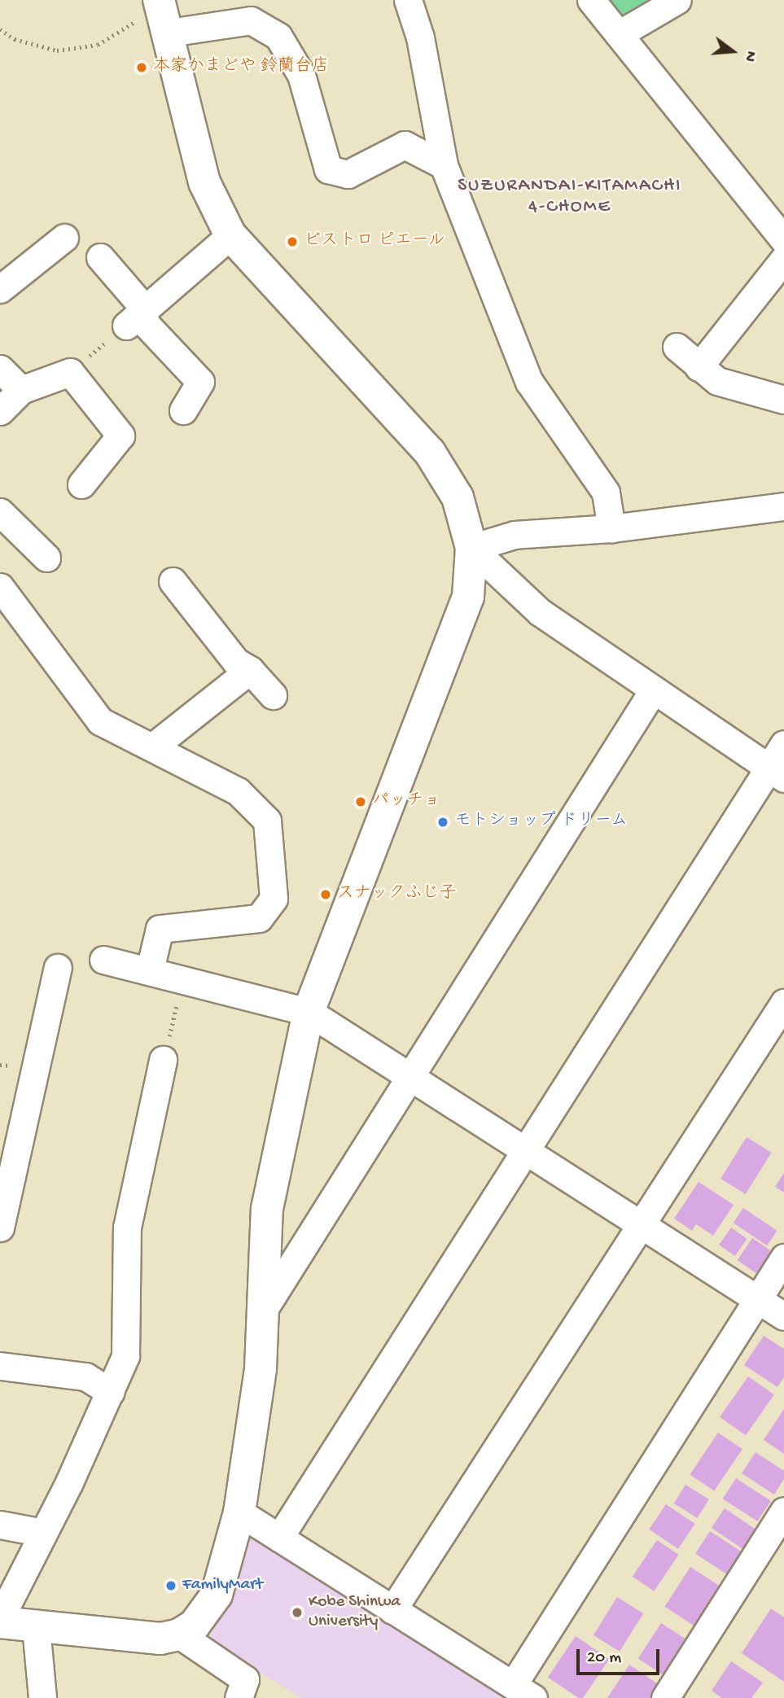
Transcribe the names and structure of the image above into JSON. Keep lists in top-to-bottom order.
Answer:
{
  "districts": ["SUZURANDAI-KITAMACHI 4-CHOME"],
  "places": [
    "本家かまどや 鈴蘭台店",
    "ビストロ ピエール",
    "パッチョ",
    "モトショップ ドリーム",
    "スナックふじ子",
    "FamilyMart",
    "Kobe Shinwa University"
  ],
  "scale_bar": "20 m",
  "north": "right"
}
